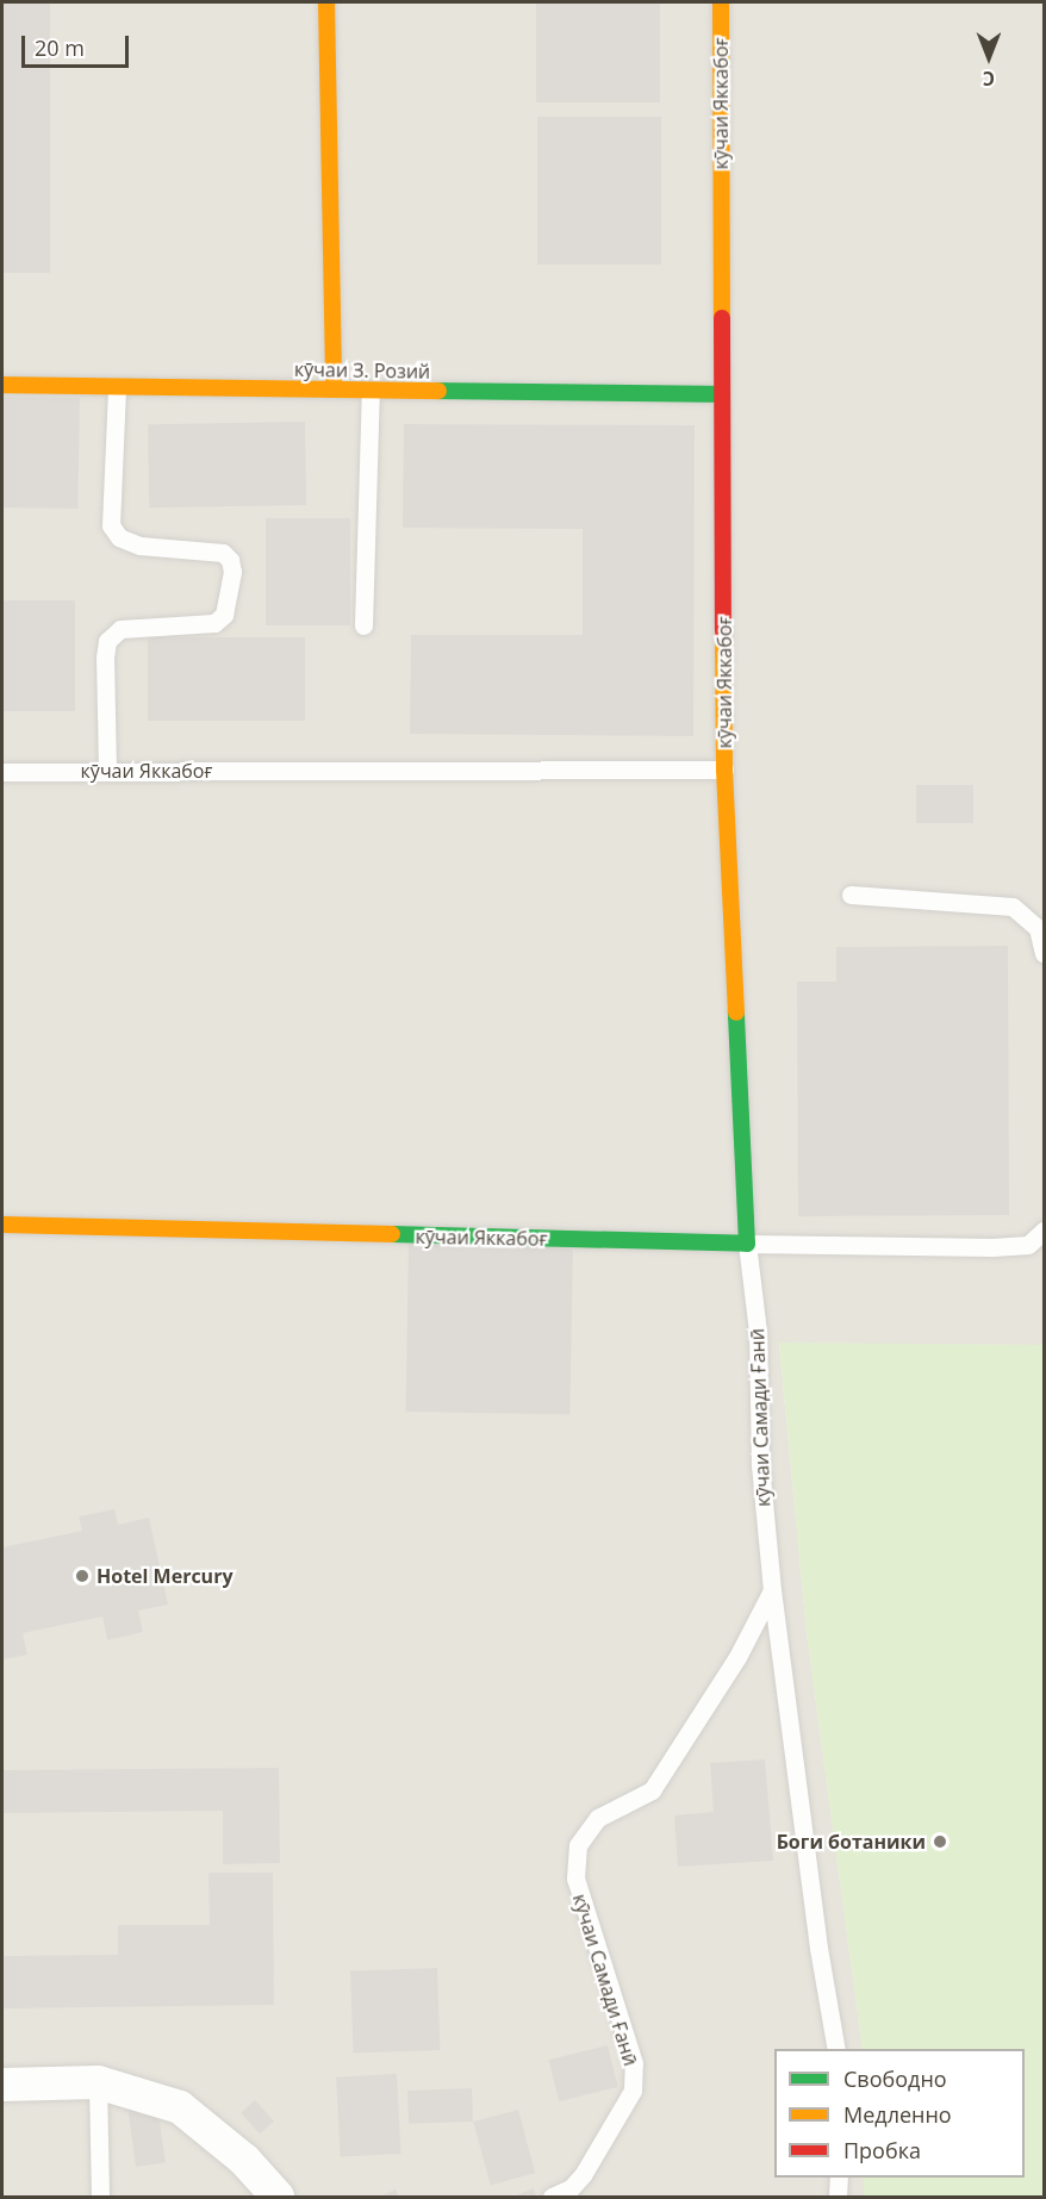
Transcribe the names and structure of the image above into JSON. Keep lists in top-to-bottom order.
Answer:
{
  "streets": {
    "street": ["кӯчаи Яккабоғ", "кӯчаи З. Розий"],
    "lane": ["кӯчаи Самади Ғанӣ"]
  },
  "crossings": [
    ["кӯчаи Яккабоғ", "кӯчаи З. Розий"],
    ["кӯчаи Яккабоғ", "кӯчаи Самади Ғанӣ"]
  ],
  "places": ["Hotel Mercury", "Боги ботаники"],
  "legend": ["Свободно", "Медленно", "Пробка"],
  "scale_bar": "20 m",
  "north": "bottom"
}
